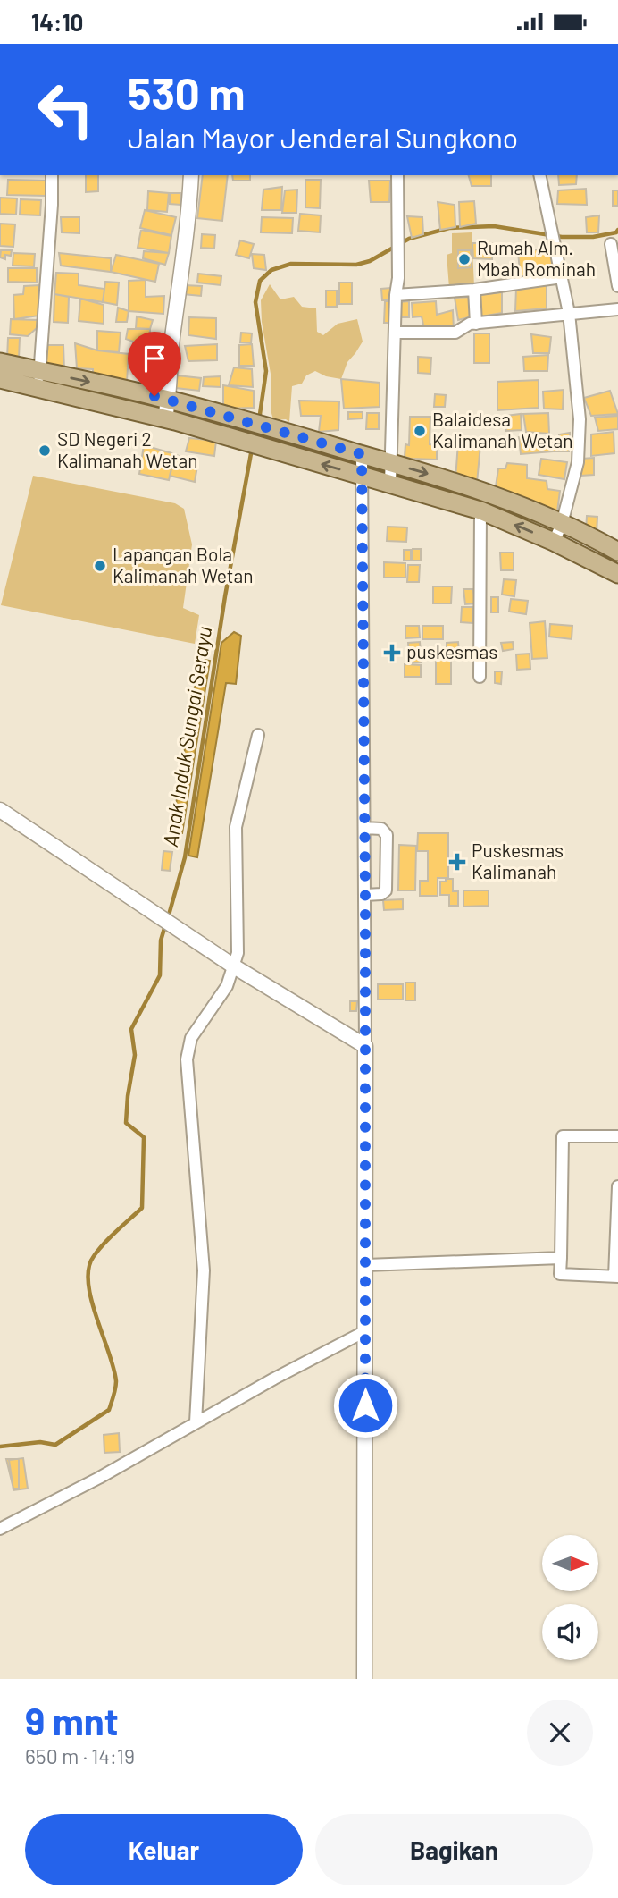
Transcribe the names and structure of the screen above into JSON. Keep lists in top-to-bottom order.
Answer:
{
  "water": ["Anak Induk Sungai Serayu"],
  "places": {
    "other": [
      "Rumah Alm. Mbah Rominah",
      "Balaidesa Kalimanah Wetan",
      "SD Negeri 2 Kalimanah Wetan",
      "Lapangan Bola Kalimanah Wetan"
    ],
    "health": ["puskesmas", "Puskesmas Kalimanah"]
  },
  "north": "right",
  "page": {
    "status": "14:10",
    "turn": ["530 m", "Jalan Mayor Jenderal Sungkono"],
    "heading": ["9 mnt", "650 m · 14:19"],
    "buttons": ["Keluar", "Bagikan"]
  }
}
